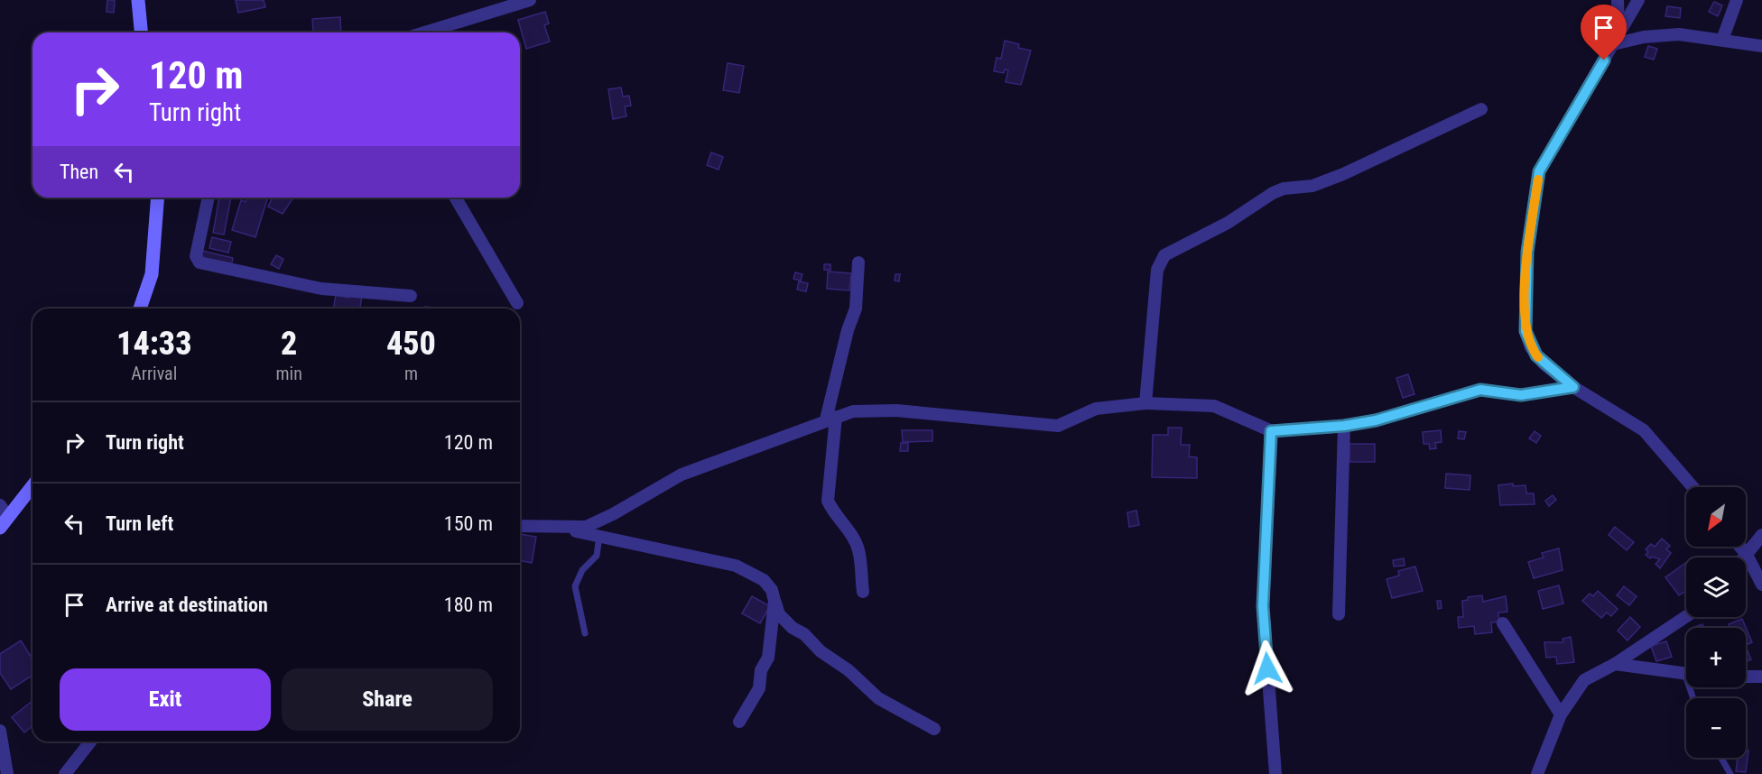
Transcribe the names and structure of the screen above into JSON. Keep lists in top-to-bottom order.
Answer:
{
  "north": "bottom left",
  "page": {
    "turn": ["120 m", "Turn right"],
    "then": "Then",
    "eta": [
      "14:33",
      "Arrival",
      "2",
      "min",
      "450",
      "m"
    ],
    "list": [
      {
        "name": "Turn right",
        "value": "120 m"
      },
      {
        "name": "Turn left",
        "value": "150 m"
      },
      {
        "name": "Arrive at destination",
        "value": "180 m"
      }
    ],
    "map_buttons": ["+", "−"],
    "buttons": ["Exit", "Share"]
  }
}
